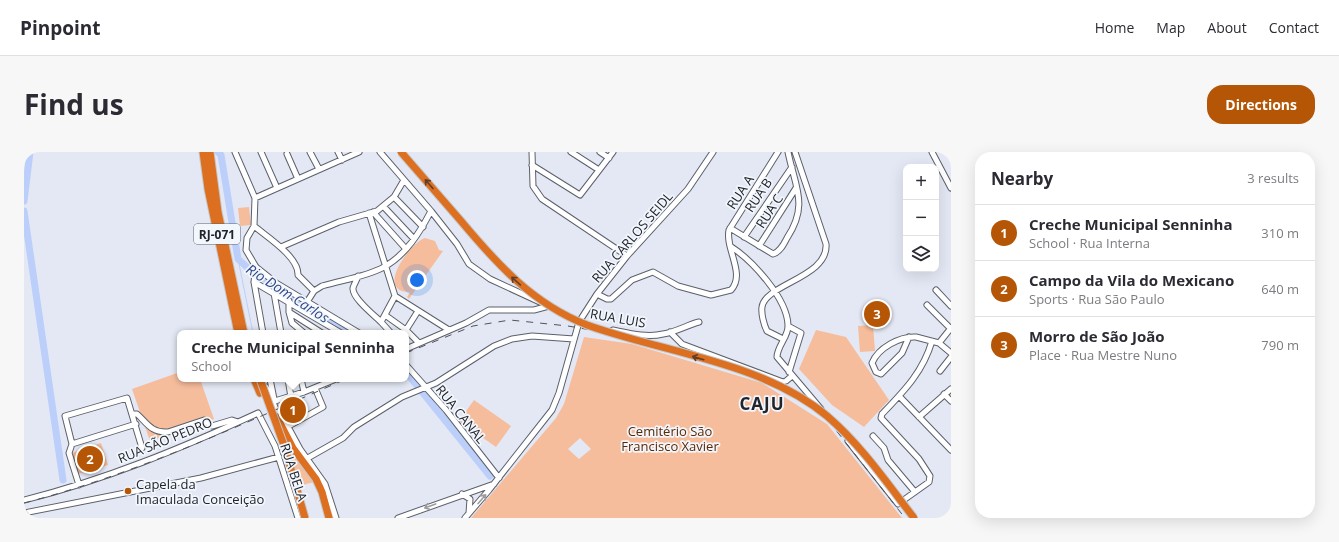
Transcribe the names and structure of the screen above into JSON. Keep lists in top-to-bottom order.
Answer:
{
  "streets": {
    "highway": ["RJ-071"],
    "street": [
      "RUA A",
      "RUA B",
      "RUA C",
      "RUA CARLOS SEIDL",
      "RUA LUIS",
      "RUA CANAL",
      "RUA SÃO PEDRO",
      "RUA BELA"
    ]
  },
  "crossings": [
    ["RUA A", "RUA CARLOS SEIDL"],
    ["RUA CARLOS SEIDL", "RUA LUIS"],
    ["RUA CARLOS SEIDL", "RUA CANAL"],
    ["RUA SÃO PEDRO", "RUA BELA"]
  ],
  "districts": ["CAJU"],
  "water": ["Rio Dom Carlos"],
  "parks": ["Cemitério São Francisco Xavier"],
  "places": ["Capela da Imaculada Conceição"],
  "page": {
    "header": "Pinpoint",
    "nav": [
      "Home",
      "Map",
      "About",
      "Contact"
    ],
    "title": "Find us",
    "buttons": "Directions",
    "heading": ["Nearby", "3 results"],
    "map_buttons": ["+", "−"],
    "list": [
      {
        "mark": "1",
        "name": "Creche Municipal Senninha",
        "note": "School · Rua Interna",
        "value": "310 m"
      },
      {
        "mark": "2",
        "name": "Campo da Vila do Mexicano",
        "note": "Sports · Rua São Paulo",
        "value": "640 m"
      },
      {
        "mark": "3",
        "name": "Morro de São João",
        "note": "Place · Rua Mestre Nuno",
        "value": "790 m"
      }
    ],
    "pins": ["3", "1", "2"],
    "popup": ["Creche Municipal Senninha", "School"]
  }
}
